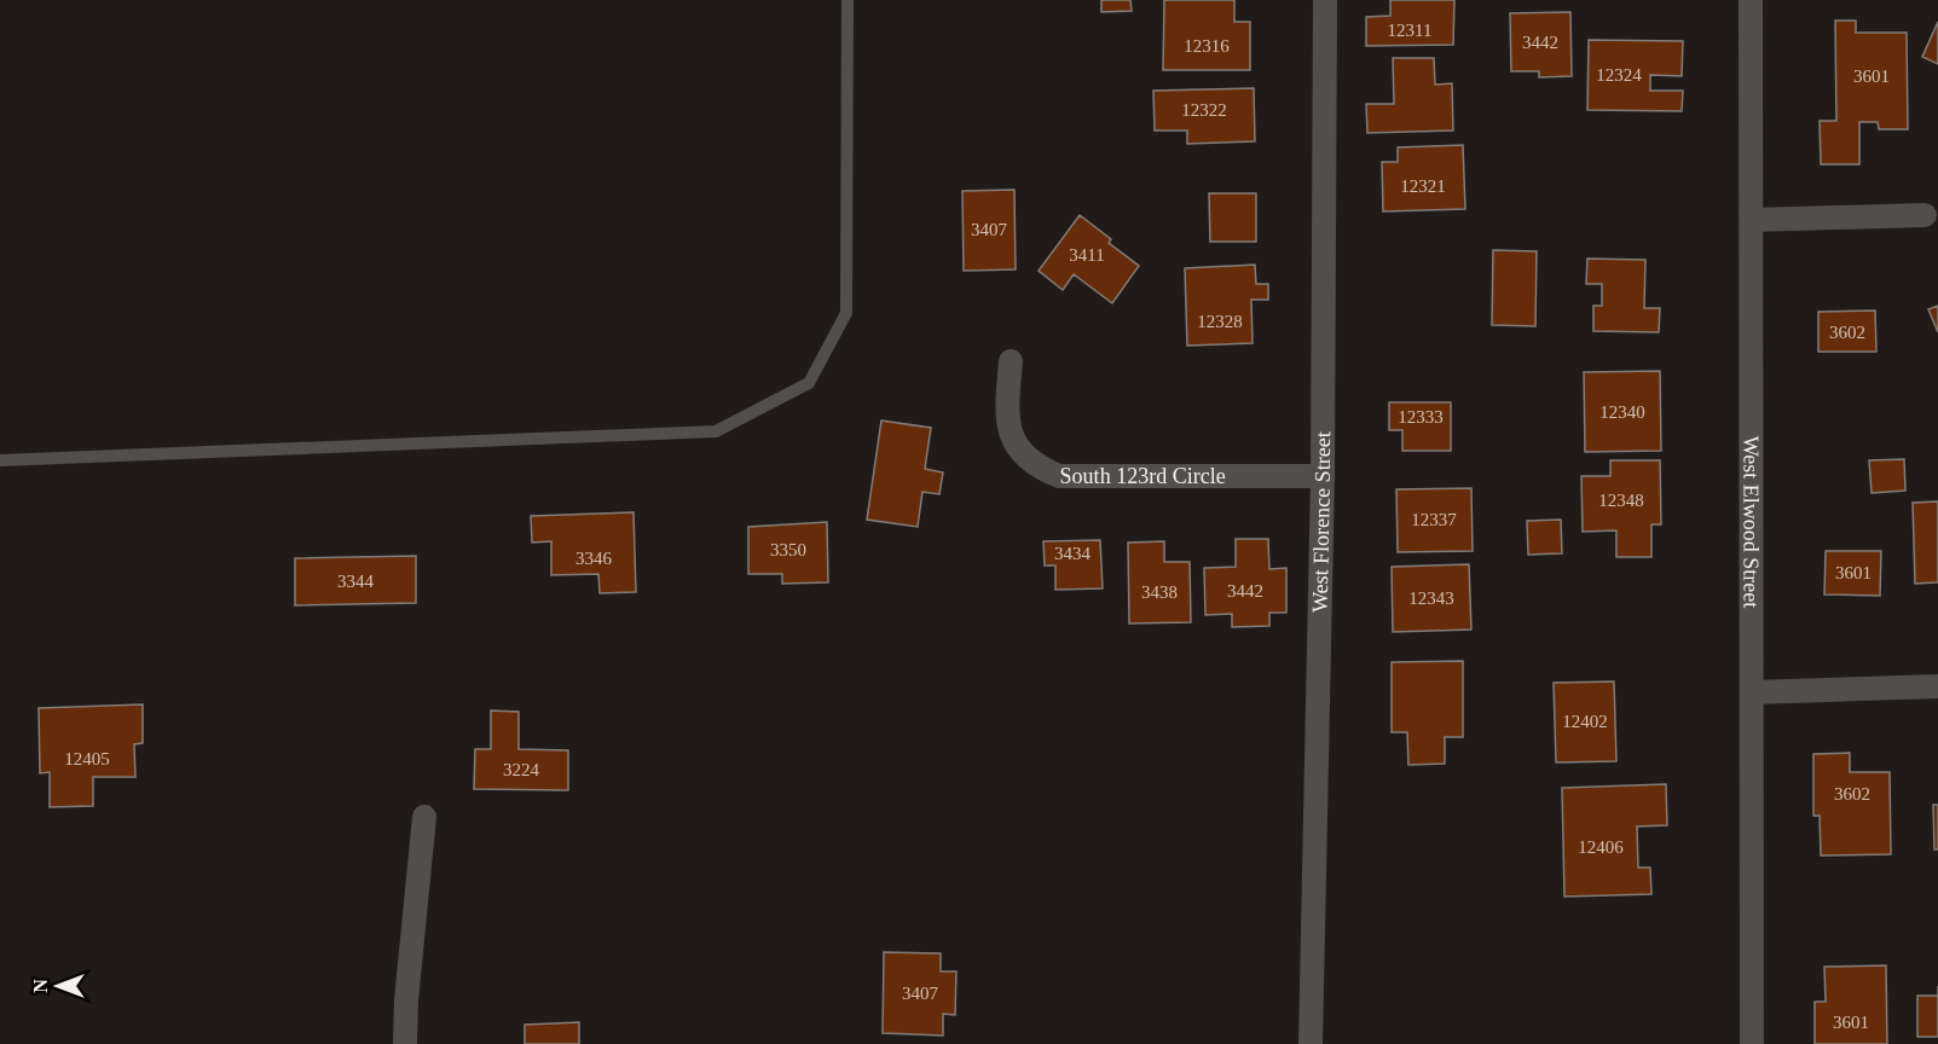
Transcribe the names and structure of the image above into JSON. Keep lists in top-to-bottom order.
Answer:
{
  "streets": {
    "street": ["South 123rd Circle", "West Florence Street", "West Elwood Street"]
  },
  "crossings": [
    ["South 123rd Circle", "West Florence Street"]
  ],
  "house_numbers": [
    "12311",
    "3442",
    "12316",
    "12324",
    "3601",
    "12322",
    "12321",
    "3407",
    "3411",
    "12328",
    "3602",
    "12340",
    "12333",
    "12348",
    "12337",
    "3350",
    "3434",
    "3346",
    "3601",
    "3344",
    "3442",
    "3438",
    "12343",
    "12402",
    "12405",
    "3224",
    "3602",
    "12406",
    "3407",
    "3601"
  ],
  "north": "left"
}
